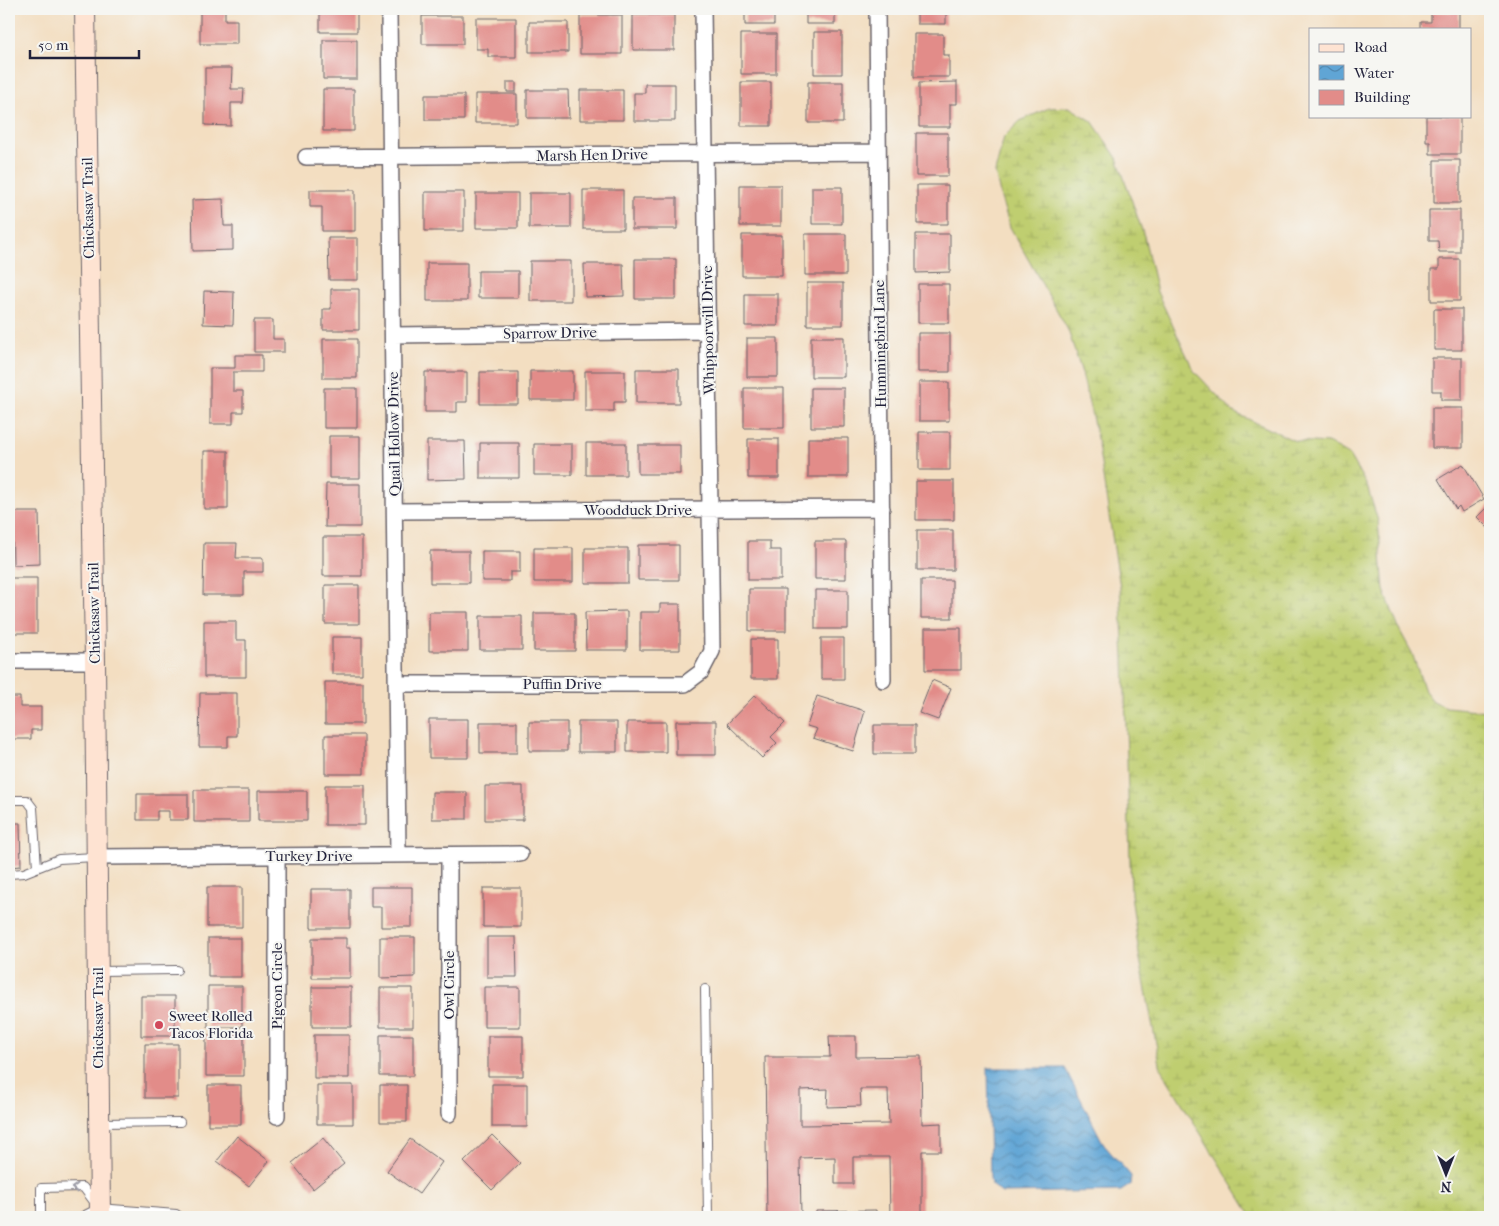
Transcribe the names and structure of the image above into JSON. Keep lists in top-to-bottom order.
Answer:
{
  "streets": {
    "street": [
      "Marsh Hen Drive",
      "Chickasaw Trail",
      "Whippoorwill Drive",
      "Sparrow Drive",
      "Hummingbird Lane",
      "Quail Hollow Drive",
      "Woodduck Drive",
      "Puffin Drive",
      "Turkey Drive",
      "Owl Circle",
      "Pigeon Circle"
    ]
  },
  "crossings": [
    ["Marsh Hen Drive", "Whippoorwill Drive"],
    ["Marsh Hen Drive", "Hummingbird Lane"],
    ["Marsh Hen Drive", "Quail Hollow Drive"],
    ["Chickasaw Trail", "Turkey Drive"],
    ["Whippoorwill Drive", "Sparrow Drive"],
    ["Whippoorwill Drive", "Woodduck Drive"],
    ["Whippoorwill Drive", "Puffin Drive"],
    ["Sparrow Drive", "Quail Hollow Drive"],
    ["Hummingbird Lane", "Woodduck Drive"],
    ["Quail Hollow Drive", "Woodduck Drive"],
    ["Quail Hollow Drive", "Puffin Drive"],
    ["Quail Hollow Drive", "Turkey Drive"],
    ["Turkey Drive", "Owl Circle"],
    ["Turkey Drive", "Pigeon Circle"]
  ],
  "places": ["Sweet Rolled Tacos Florida"],
  "legend": ["Road", "Water", "Building"],
  "scale_bar": "50 m",
  "north": "bottom"
}
